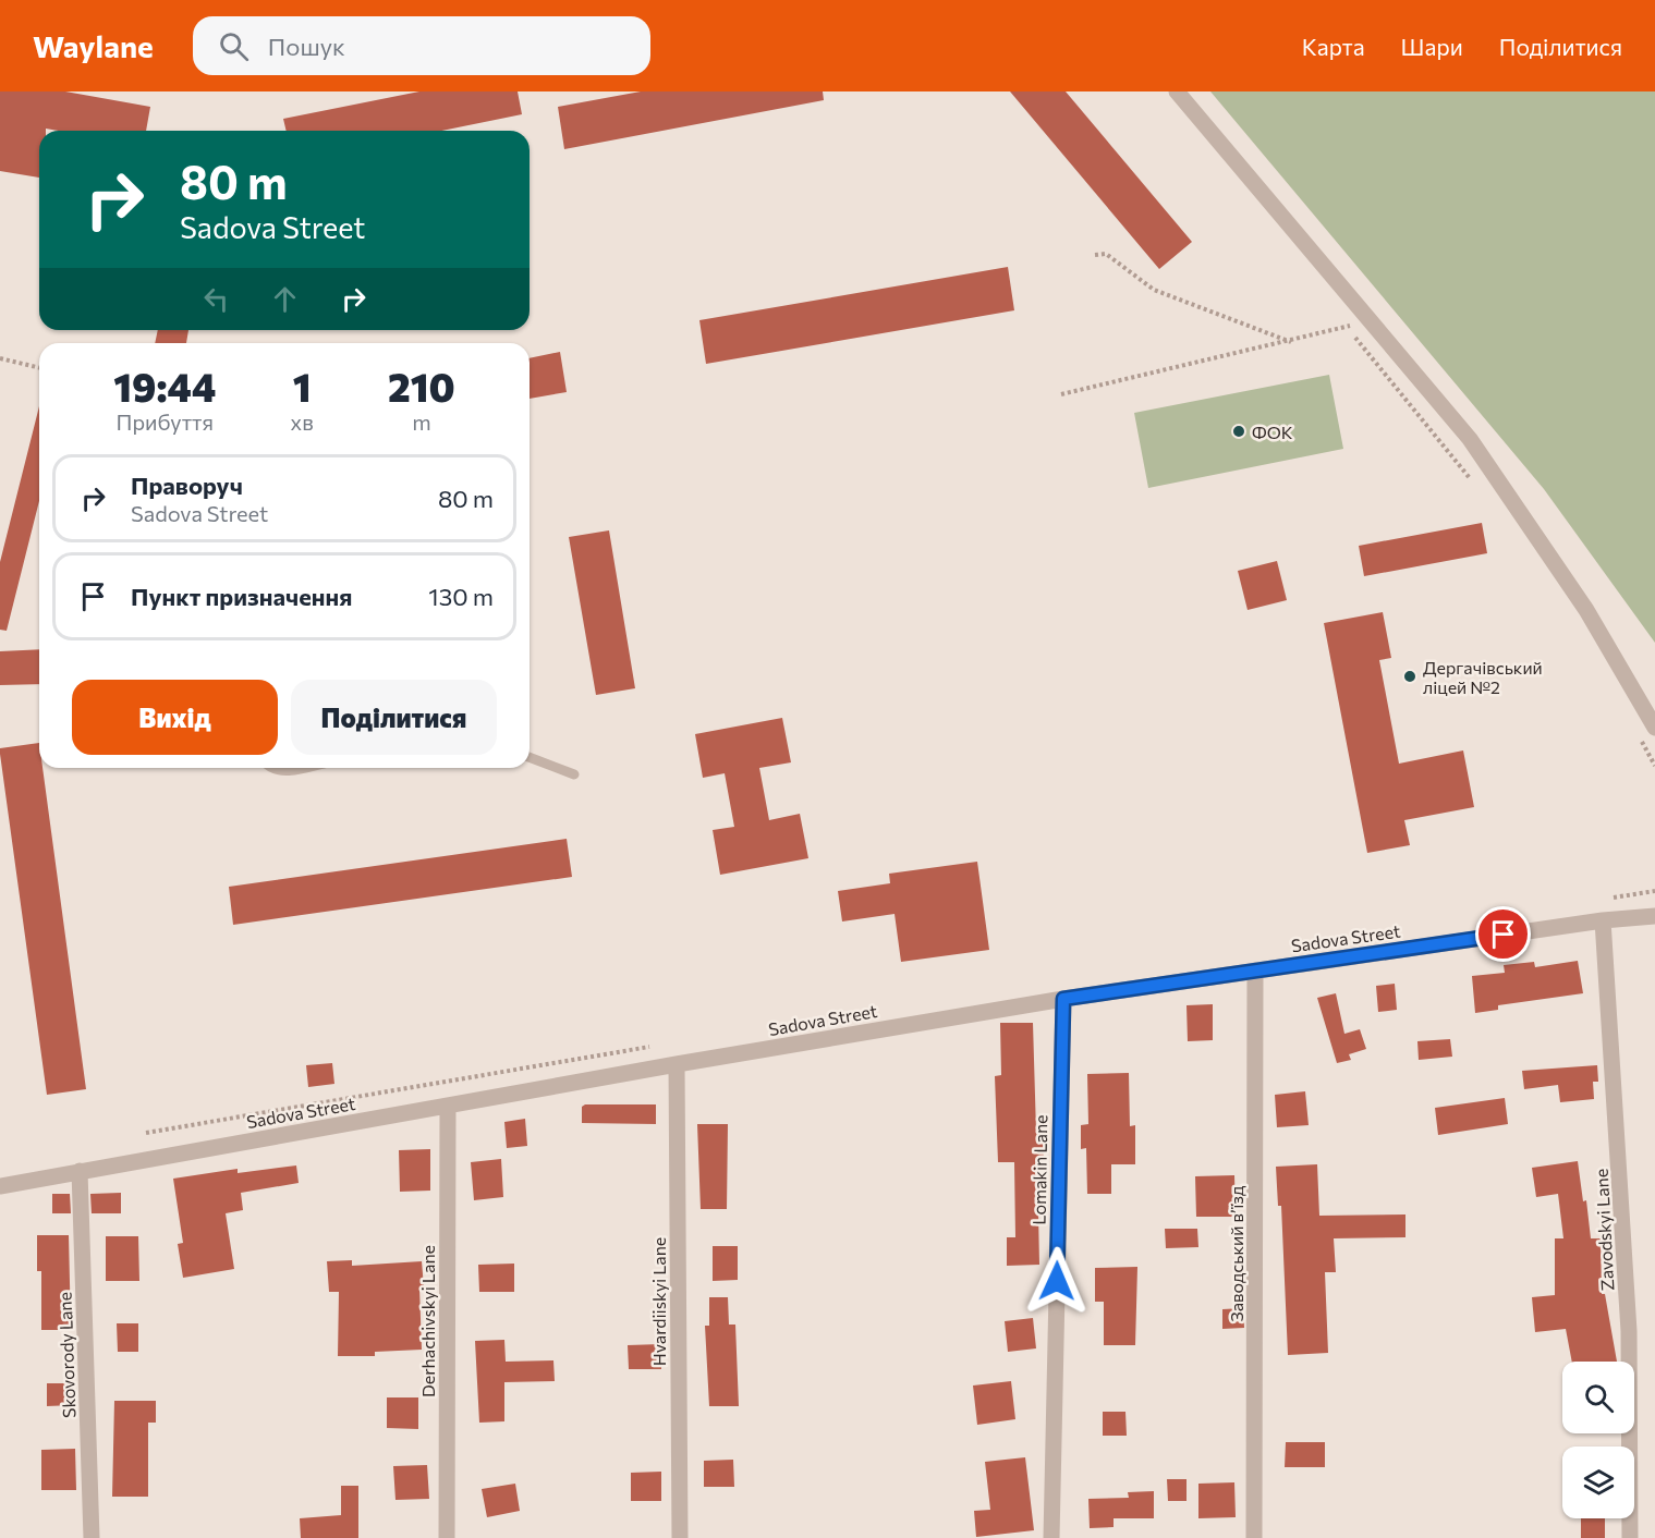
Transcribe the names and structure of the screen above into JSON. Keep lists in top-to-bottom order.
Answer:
{
  "streets": {
    "street": [
      "Sadova Street",
      "Lomakin Lane",
      "Zavodskyi Lane",
      "Заводський в’їзд",
      "Hvardiiskyi Lane",
      "Derhachivskyi Lane",
      "Skovorody Lane"
    ]
  },
  "crossings": [
    ["Sadova Street", "Lomakin Lane"],
    ["Sadova Street", "Zavodskyi Lane"],
    ["Sadova Street", "Заводський в’їзд"],
    ["Sadova Street", "Hvardiiskyi Lane"],
    ["Sadova Street", "Derhachivskyi Lane"],
    ["Sadova Street", "Skovorody Lane"]
  ],
  "places": ["ФОК", "Дергачівський ліцей №2"],
  "page": {
    "header": "Waylane",
    "search": "Пошук",
    "nav": ["Карта", "Шари", "Поділитися"],
    "turn": ["80 m", "Sadova Street"],
    "eta": [
      "19:44",
      "Прибуття",
      "1",
      "хв",
      "210",
      "m"
    ],
    "list": [
      {
        "name": "Праворуч",
        "note": "Sadova Street",
        "value": "80 m"
      },
      {
        "name": "Пункт призначення",
        "value": "130 m"
      }
    ],
    "buttons": ["Вихід", "Поділитися"]
  }
}
